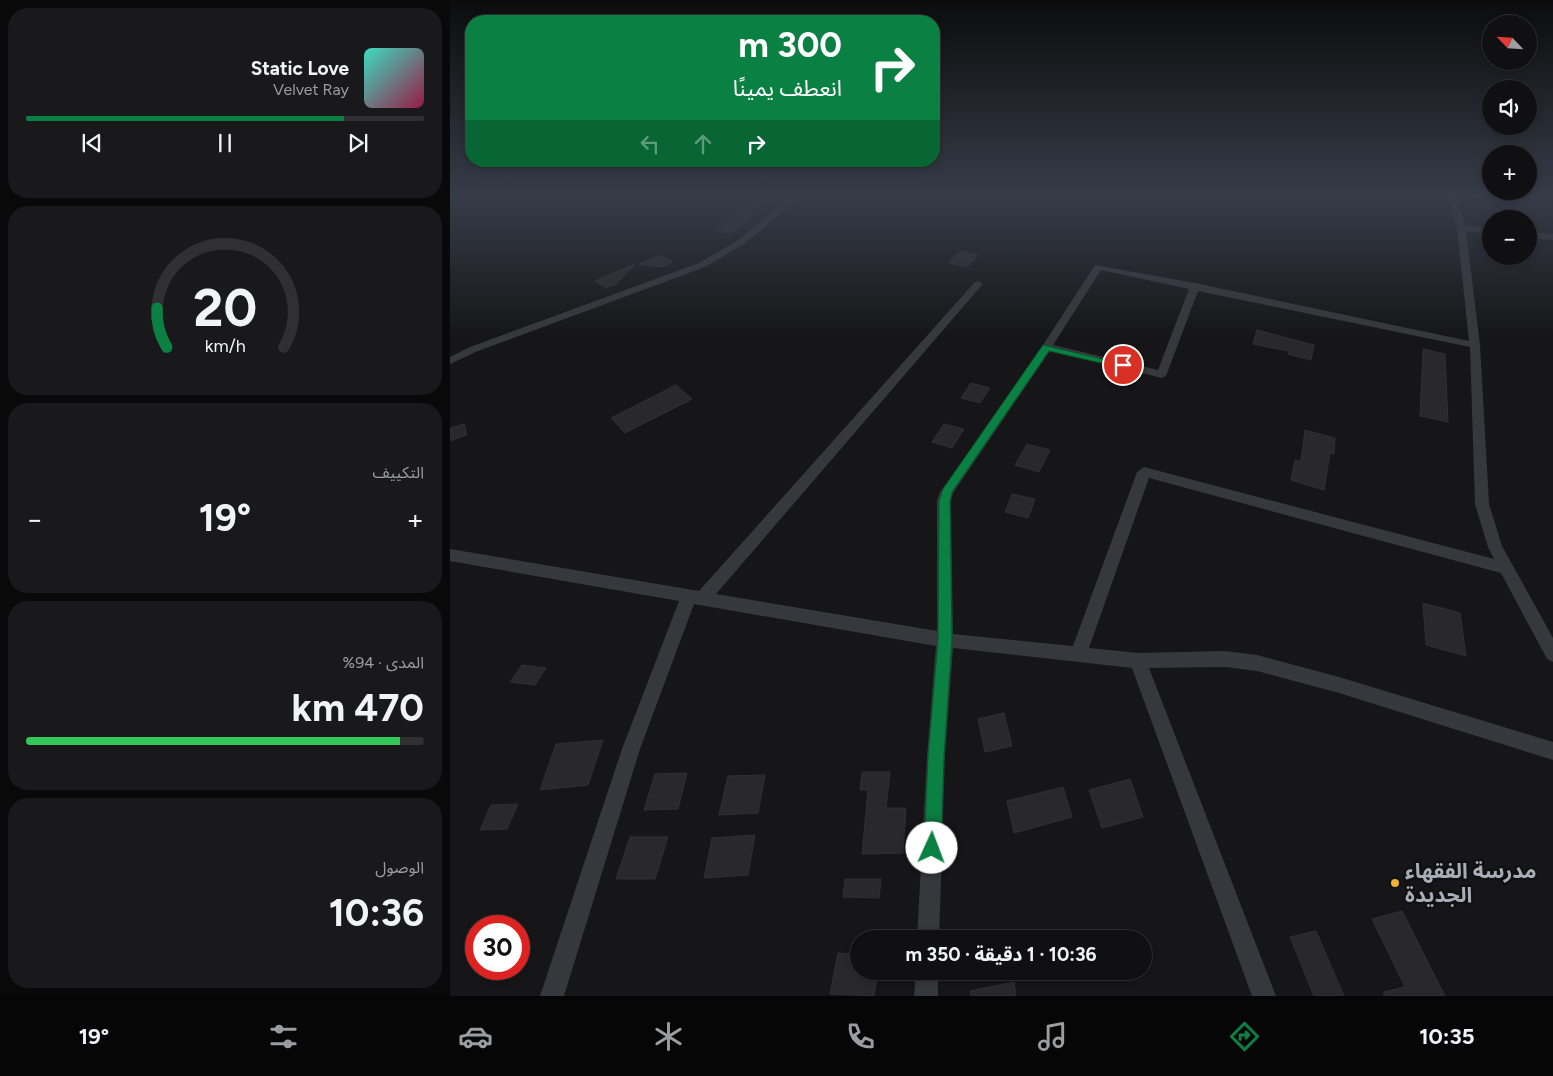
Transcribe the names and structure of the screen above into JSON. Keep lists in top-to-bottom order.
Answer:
{
  "places": ["مدرسة الفقهاء الجديدة"],
  "north": "top left",
  "page": {
    "map_buttons": ["+", "−"],
    "turn": ["300 m", "انعطف يمينًا"],
    "song": ["Static Love", "Velvet Ray"],
    "tile": [
      "التكييف",
      ["المدى · 94%", "470 km"],
      ["الوصول", "10:36"]
    ],
    "heat": ["−", "19°", "+"],
    "limit": "30",
    "trip": "10:36 · 1 دقيقة · 350 m",
    "tabs": ["10:35", "19°"],
    "gauge": ["20", "km/h"]
  }
}
